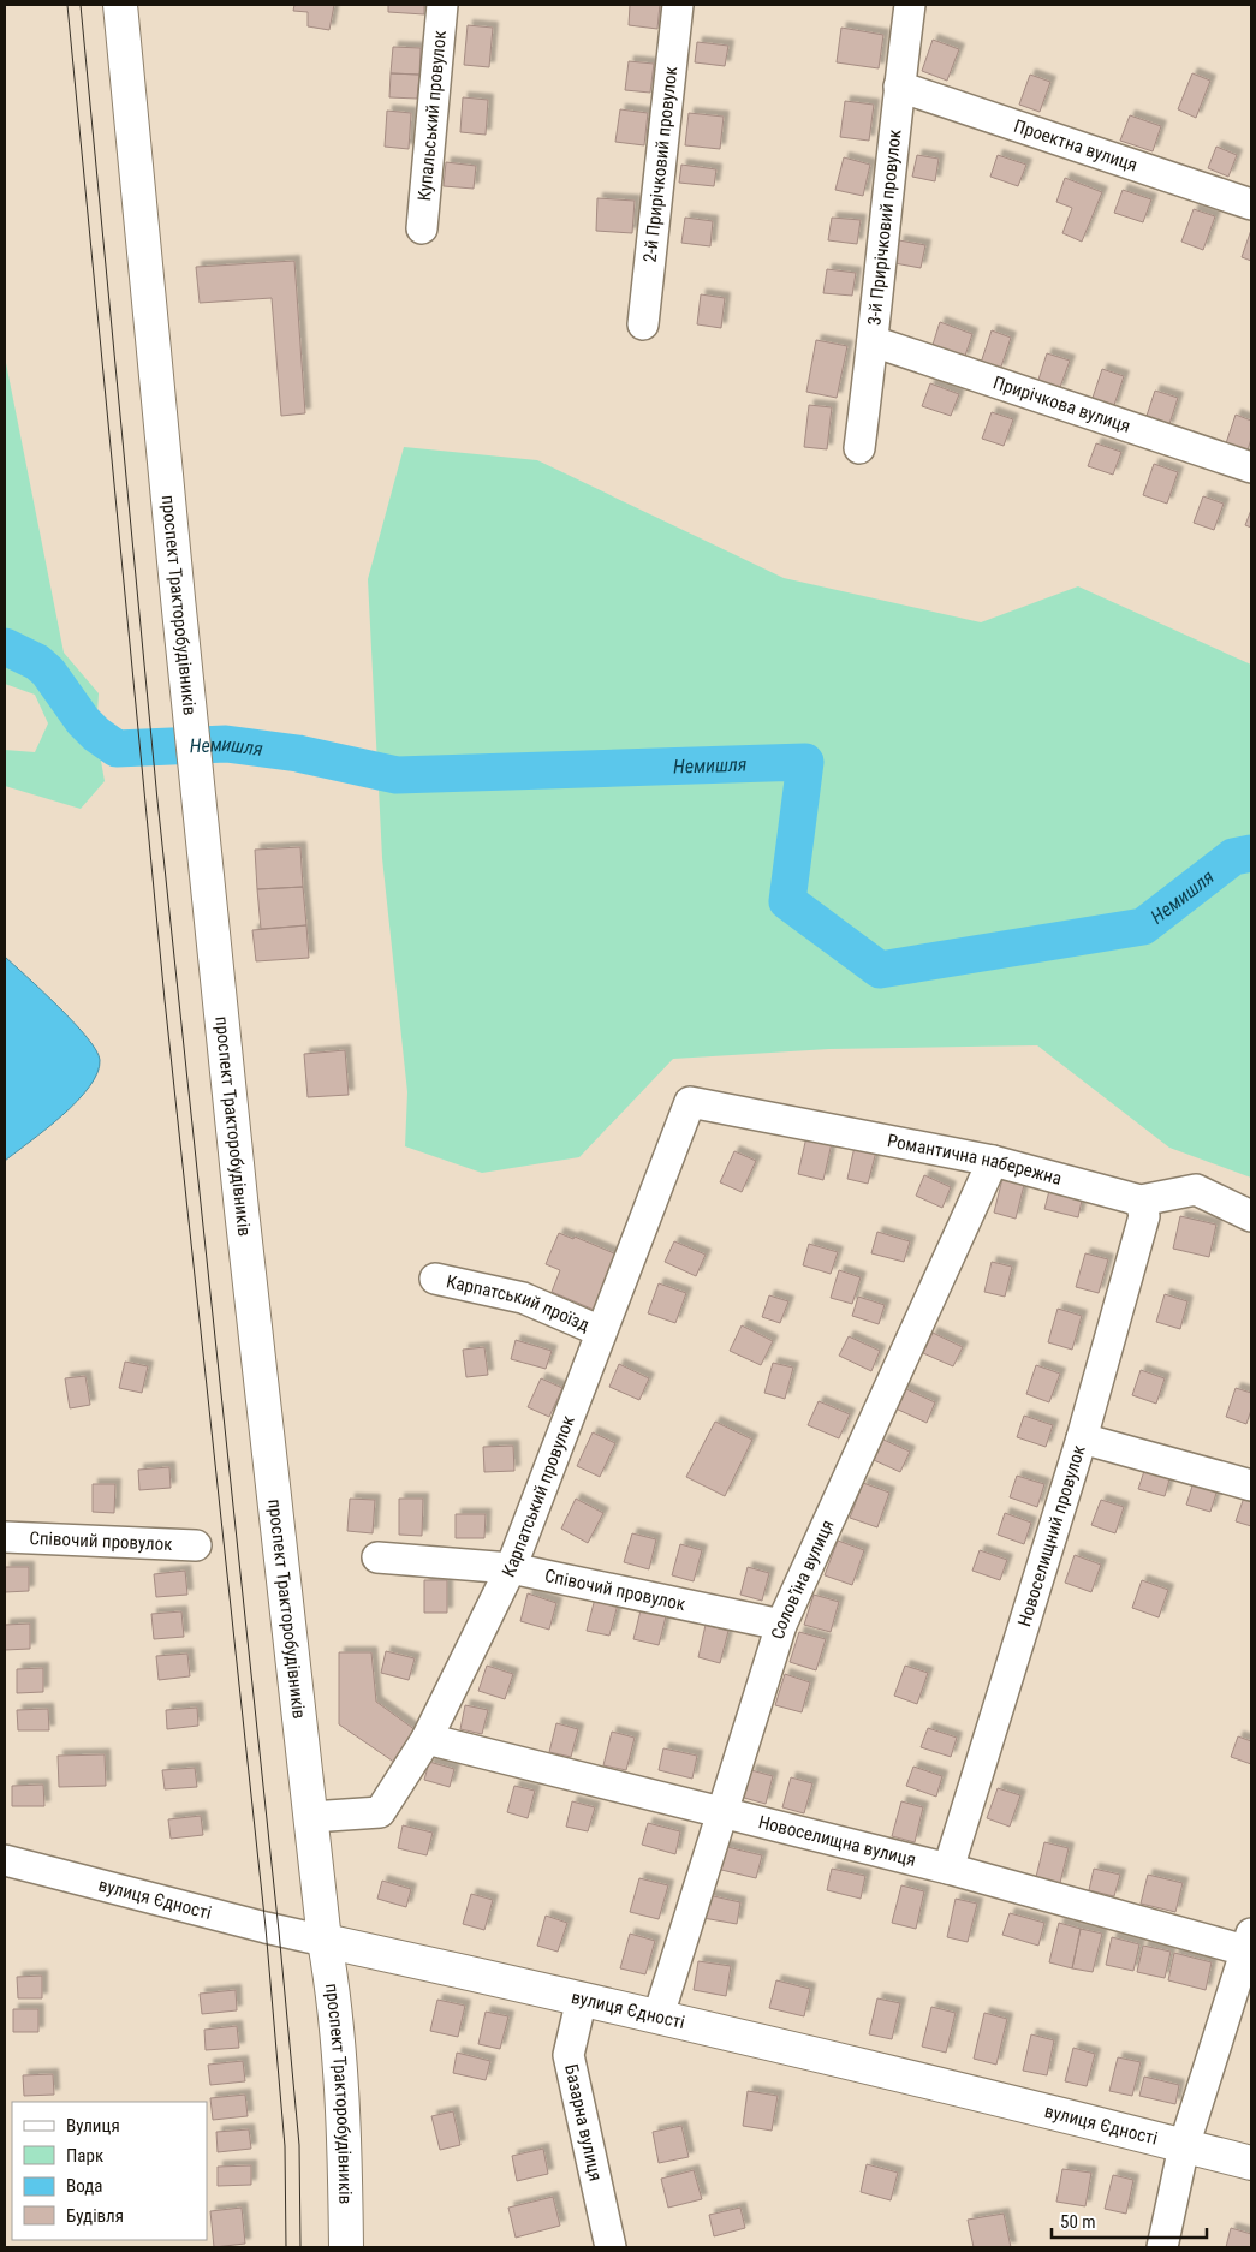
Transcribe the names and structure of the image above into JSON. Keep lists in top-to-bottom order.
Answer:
{
  "streets": {
    "main road": ["проспект Тракторобудівників", "вулиця Єдності"],
    "street": [
      "Купальський провулок",
      "Проектна вулиця",
      "2-й Прирічковий провулок",
      "3-й Прирічковий провулок",
      "Прирічкова вулиця",
      "Романтична набережна",
      "Карпатський проїзд",
      "Карпатський провулок",
      "Новоселищний провулок",
      "Співочий провулок",
      "Солов'їна вулиця",
      "Новоселищна вулиця",
      "Базарна вулиця"
    ]
  },
  "crossings": [
    ["Проектна вулиця", "3-й Прирічковий провулок"],
    ["3-й Прирічковий провулок", "Прирічкова вулиця"],
    ["проспект Тракторобудівників", "Карпатський провулок"],
    ["проспект Тракторобудівників", "вулиця Єдності"],
    ["Романтична набережна", "Карпатський провулок"],
    ["Романтична набережна", "Новоселищний провулок"],
    ["Романтична набережна", "Солов'їна вулиця"],
    ["Карпатський проїзд", "Карпатський провулок"],
    ["Карпатський провулок", "Співочий провулок"],
    ["Карпатський провулок", "Новоселищна вулиця"],
    ["Новоселищний провулок", "Новоселищна вулиця"],
    ["Співочий провулок", "Солов'їна вулиця"],
    ["Солов'їна вулиця", "Новоселищна вулиця"],
    ["Солов'їна вулиця", "вулиця Єдності"],
    ["вулиця Єдності", "Базарна вулиця"]
  ],
  "water": ["Немишля"],
  "legend": [
    "Вулиця",
    "Парк",
    "Вода",
    "Будівля"
  ],
  "scale_bar": "50 m"
}
